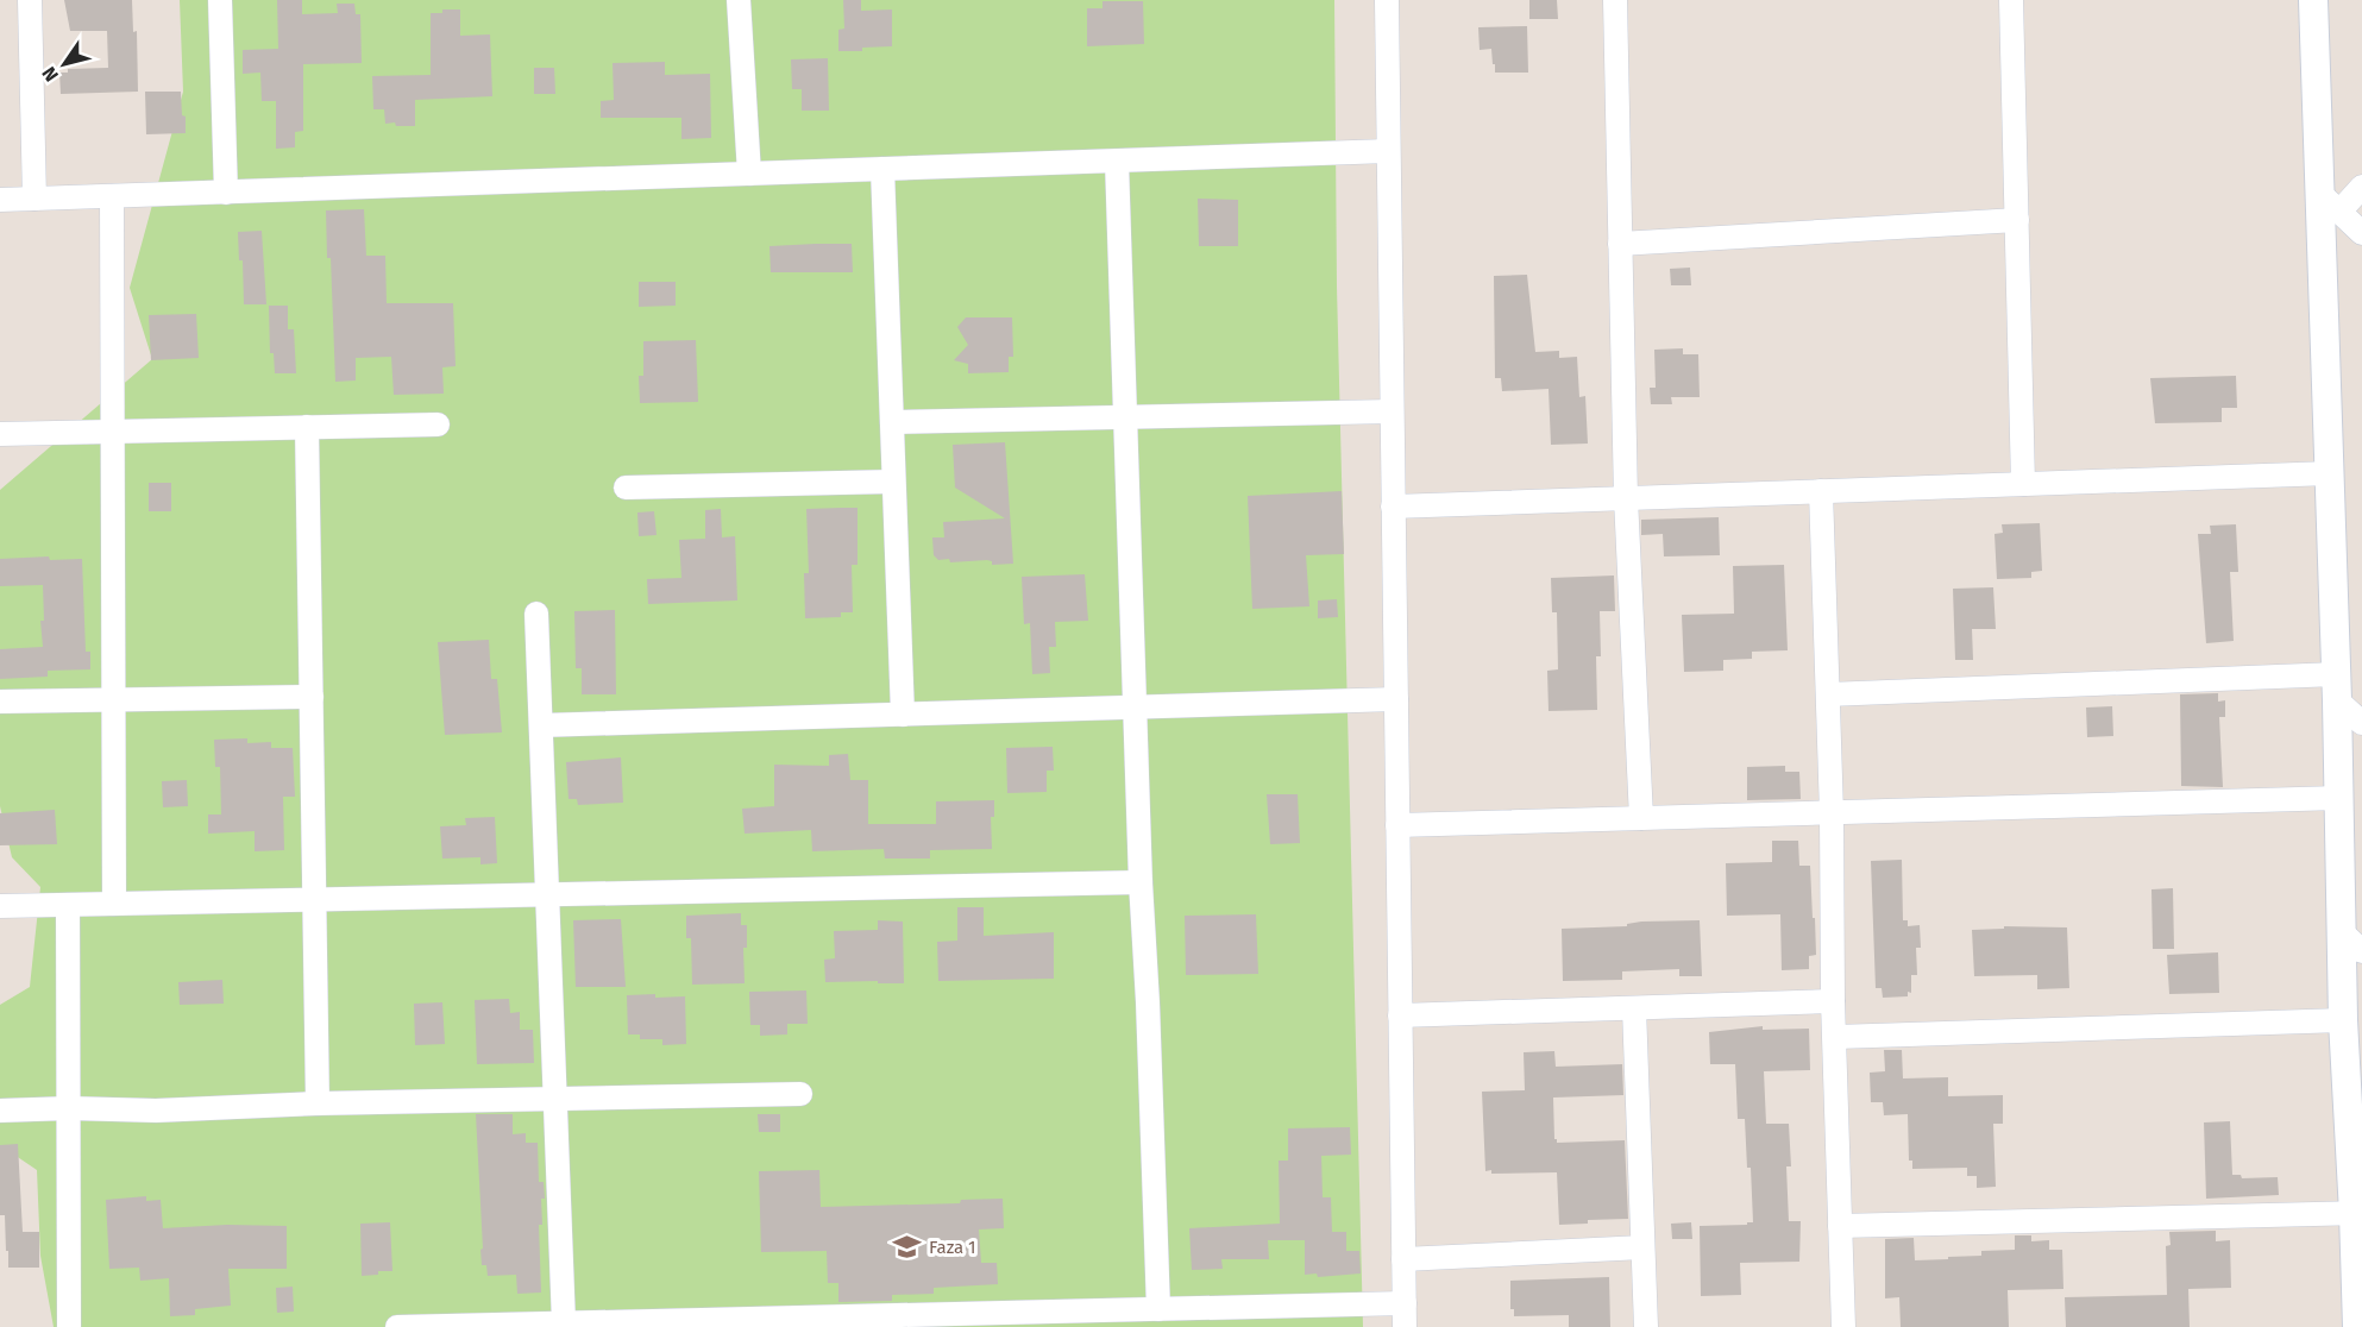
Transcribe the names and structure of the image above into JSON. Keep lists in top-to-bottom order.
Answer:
{
  "places": {
    "school or university": ["Faza 1"]
  },
  "north": "bottom left"
}
